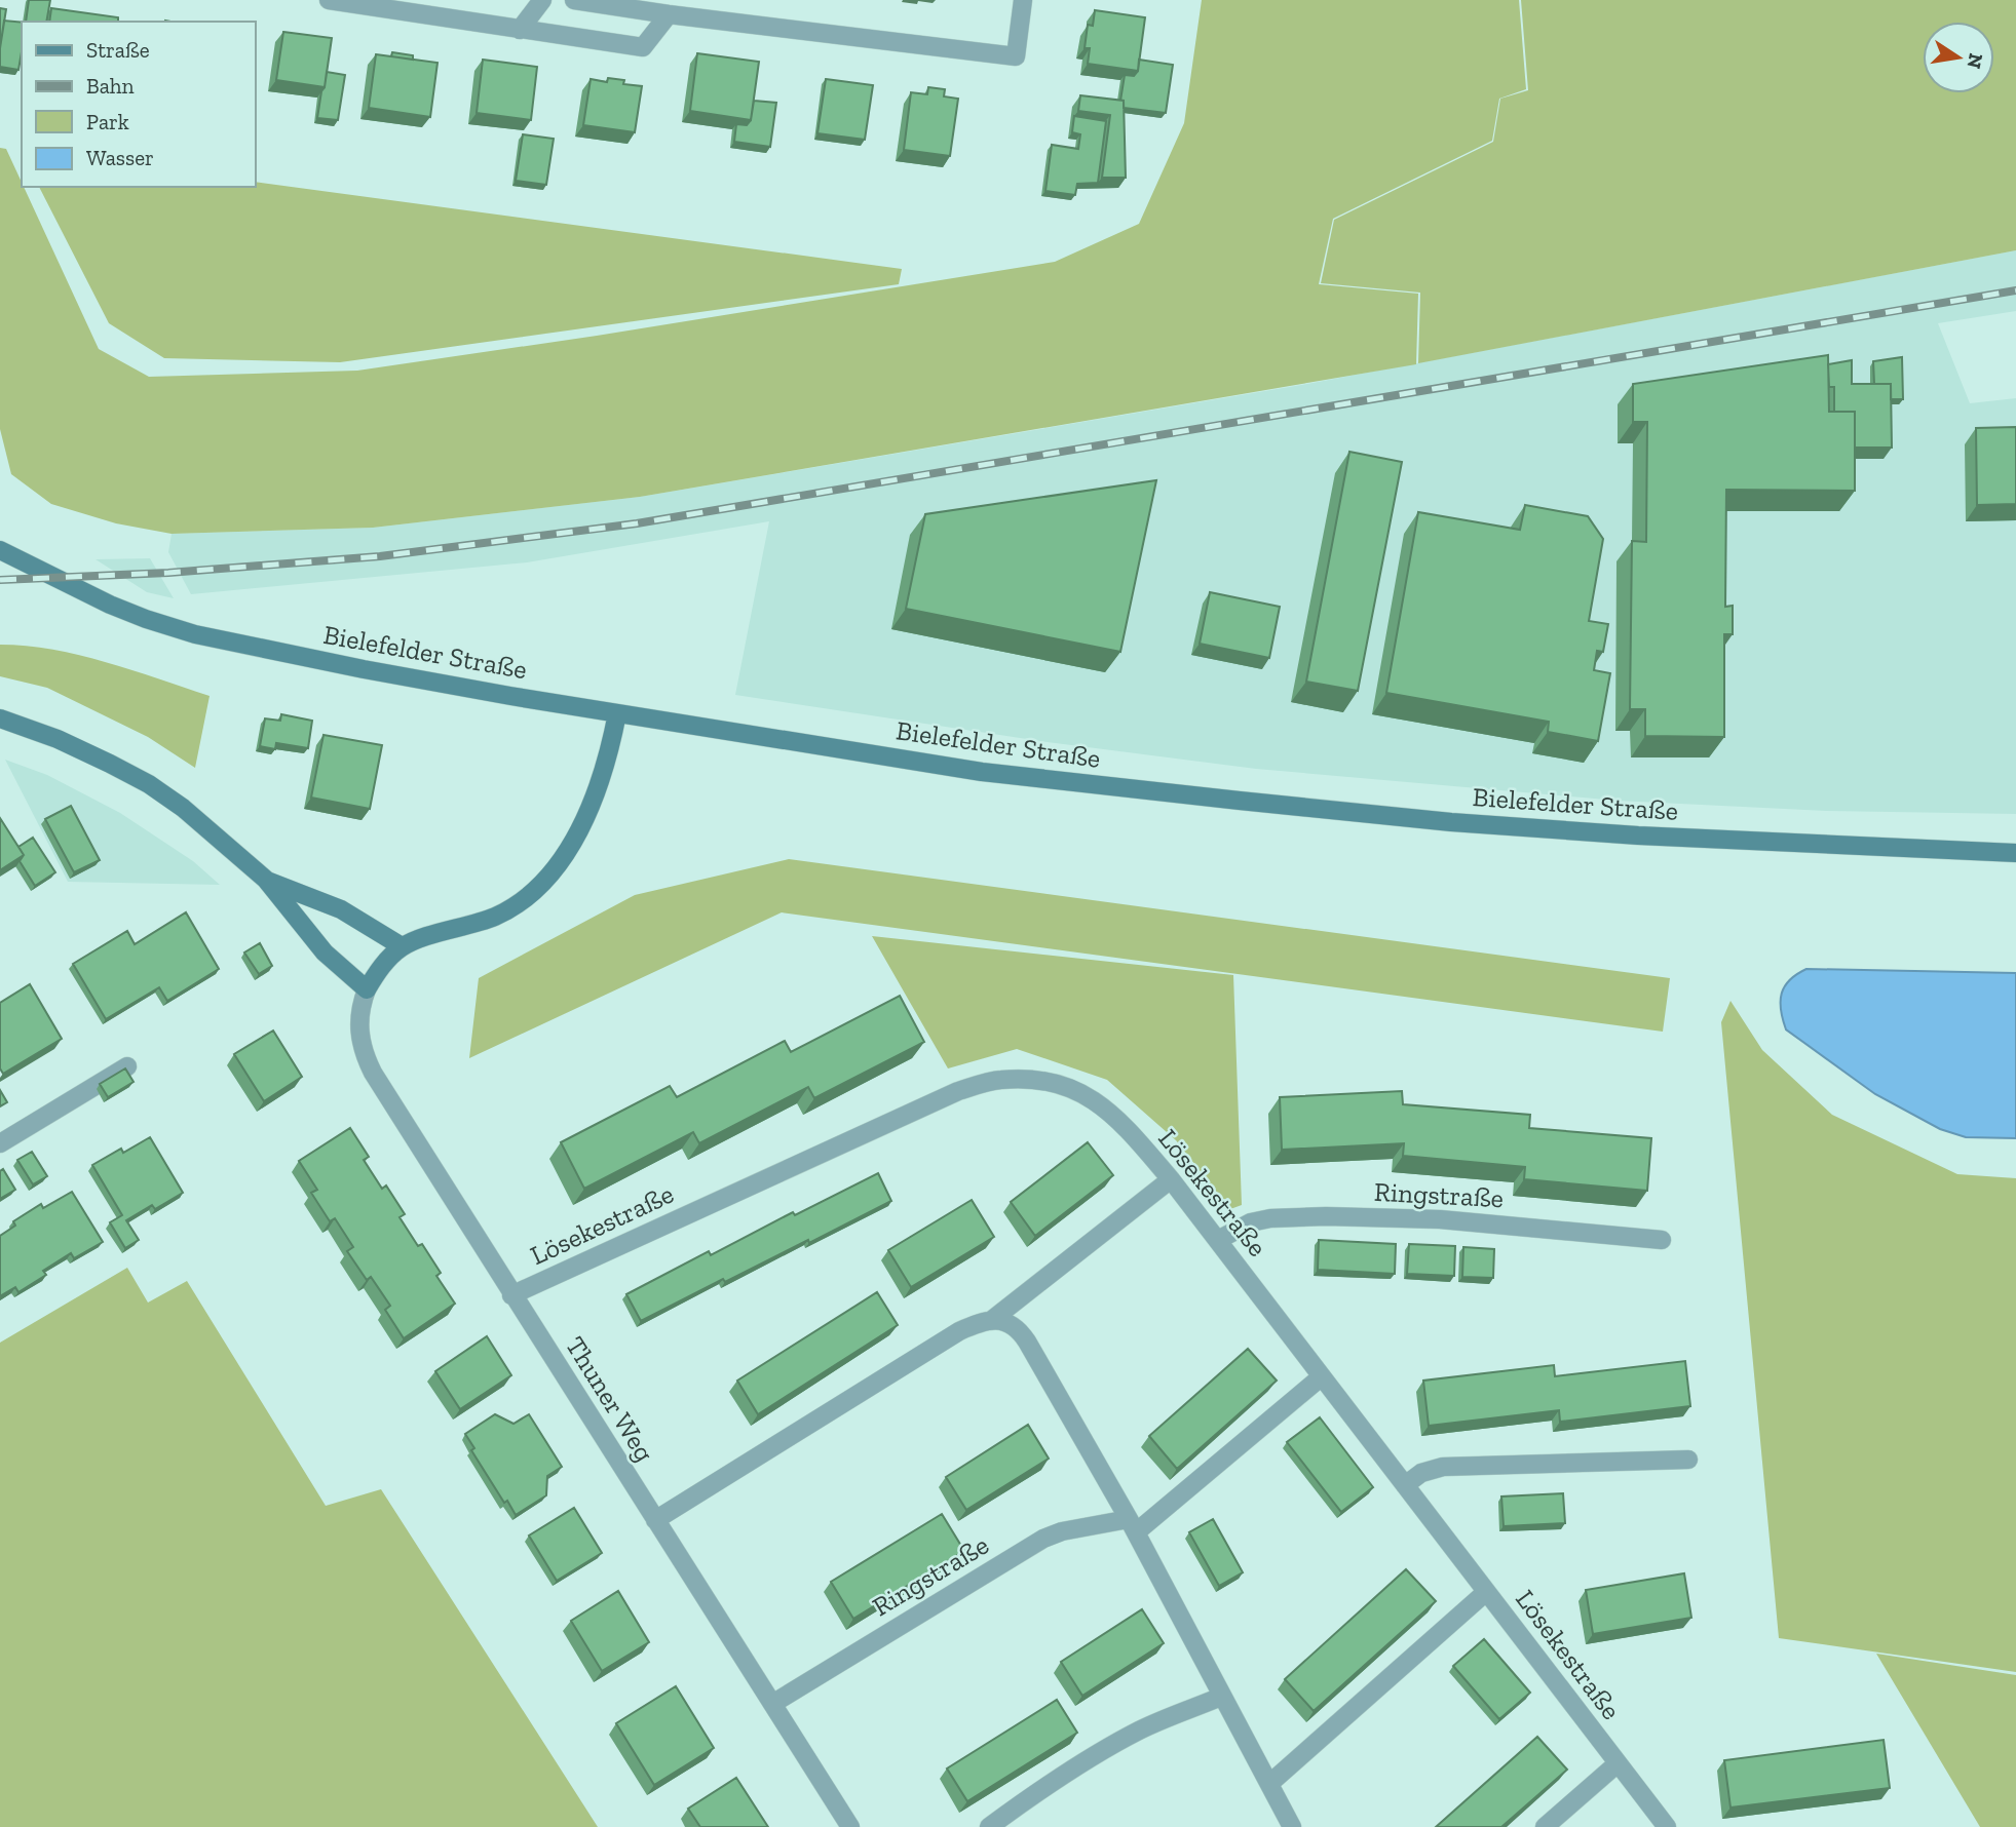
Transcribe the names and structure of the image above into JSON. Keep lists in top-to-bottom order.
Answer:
{
  "streets": {
    "main road": ["Bielefelder Straße"],
    "street": ["Lösekestraße", "Ringstraße", "Thuner Weg"]
  },
  "crossings": [
    ["Lösekestraße", "Ringstraße"],
    ["Lösekestraße", "Thuner Weg"],
    ["Ringstraße", "Thuner Weg"]
  ],
  "legend": [
    "Straße",
    "Bahn",
    "Park",
    "Wasser"
  ],
  "north": "right"
}
